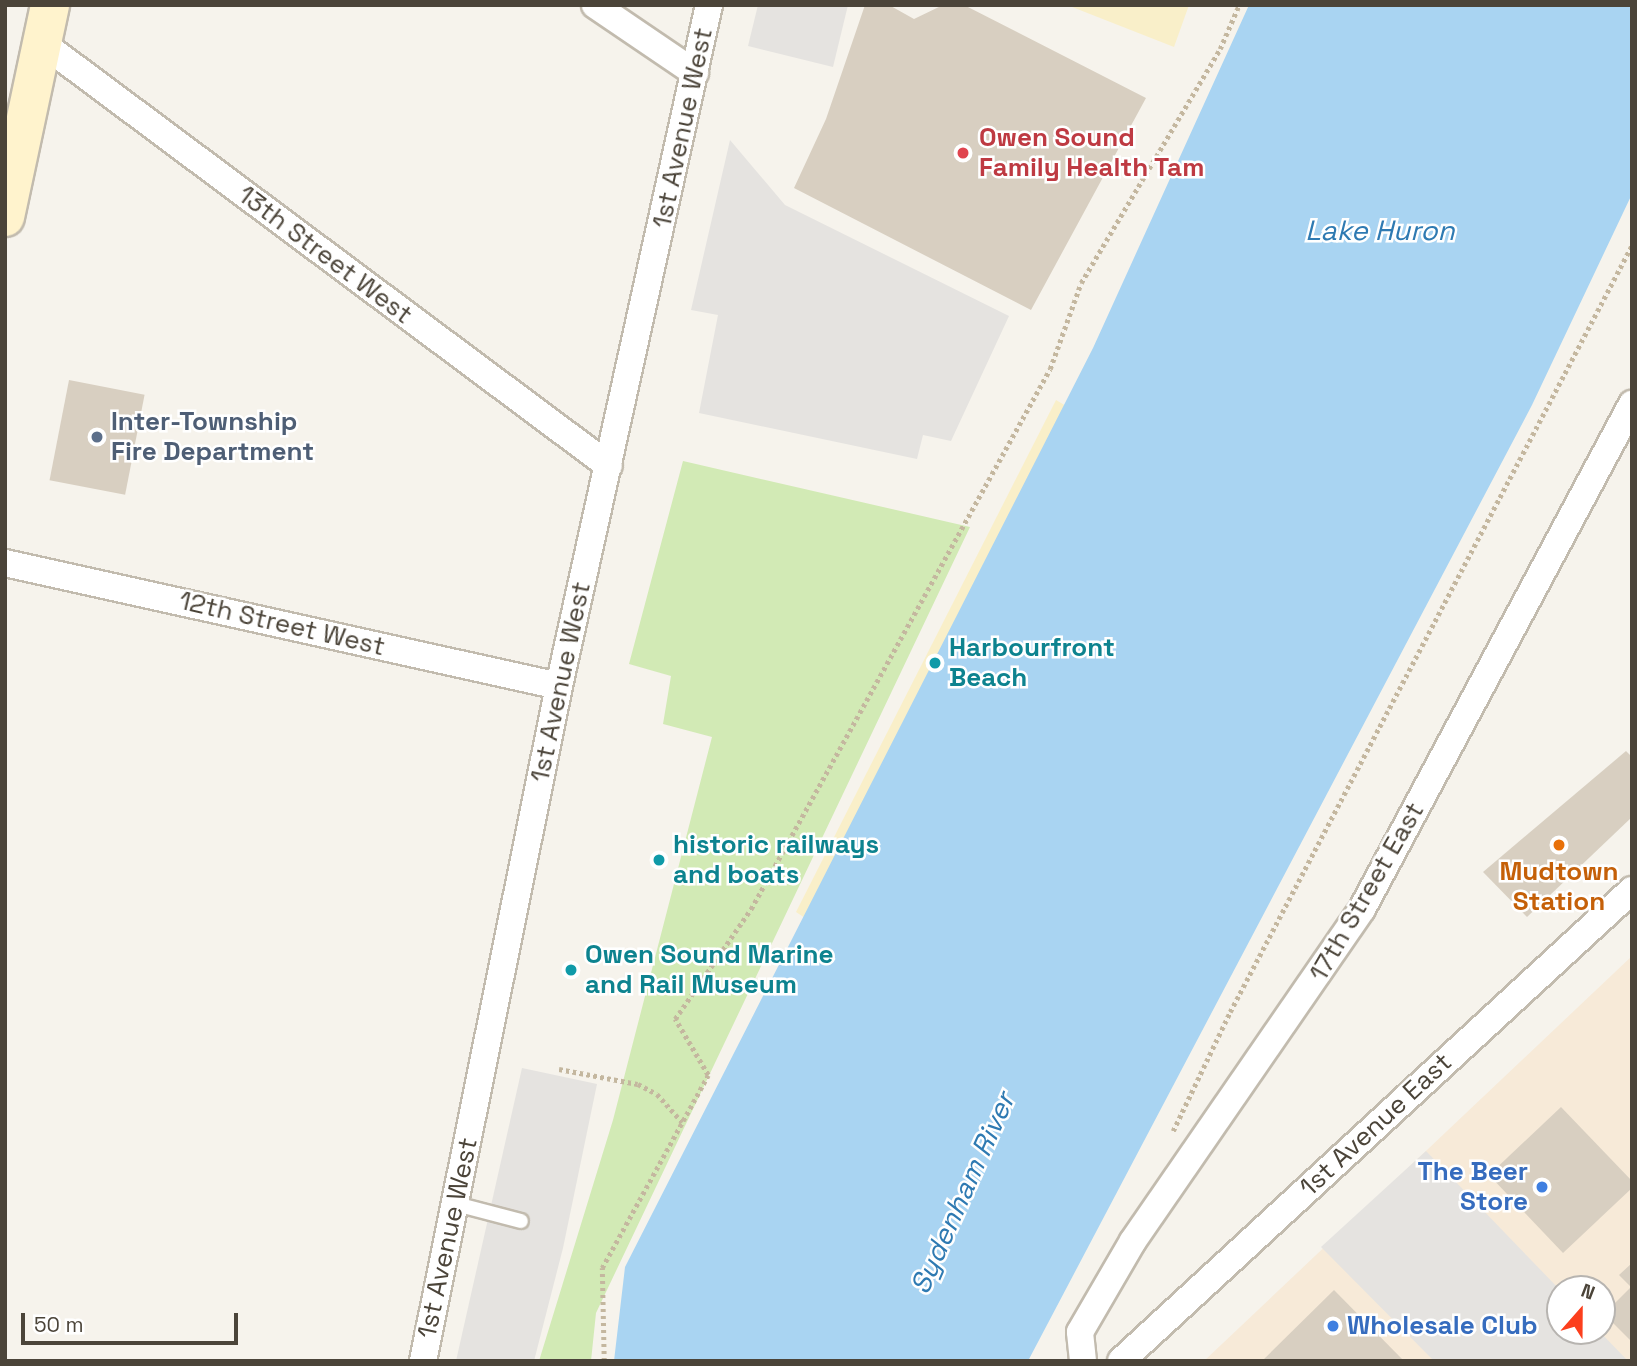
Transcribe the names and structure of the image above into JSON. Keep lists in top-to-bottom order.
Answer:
{
  "streets": {
    "street": [
      "1st Avenue West",
      "13th Street West",
      "12th Street West",
      "17th Street East",
      "1st Avenue East"
    ]
  },
  "crossings": [
    ["1st Avenue West", "13th Street West"],
    ["1st Avenue West", "12th Street West"]
  ],
  "water": ["Lake Huron", "Sydenham River"],
  "places": [
    "Owen Sound Family Health Tam",
    "Inter-Township Fire Department",
    "Harbourfront Beach",
    "Mudtown Station",
    "historic railways and boats",
    "Owen Sound Marine and Rail Museum",
    "The Beer Store",
    "Wholesale Club"
  ],
  "scale_bar": "50 m",
  "north": "top"
}
